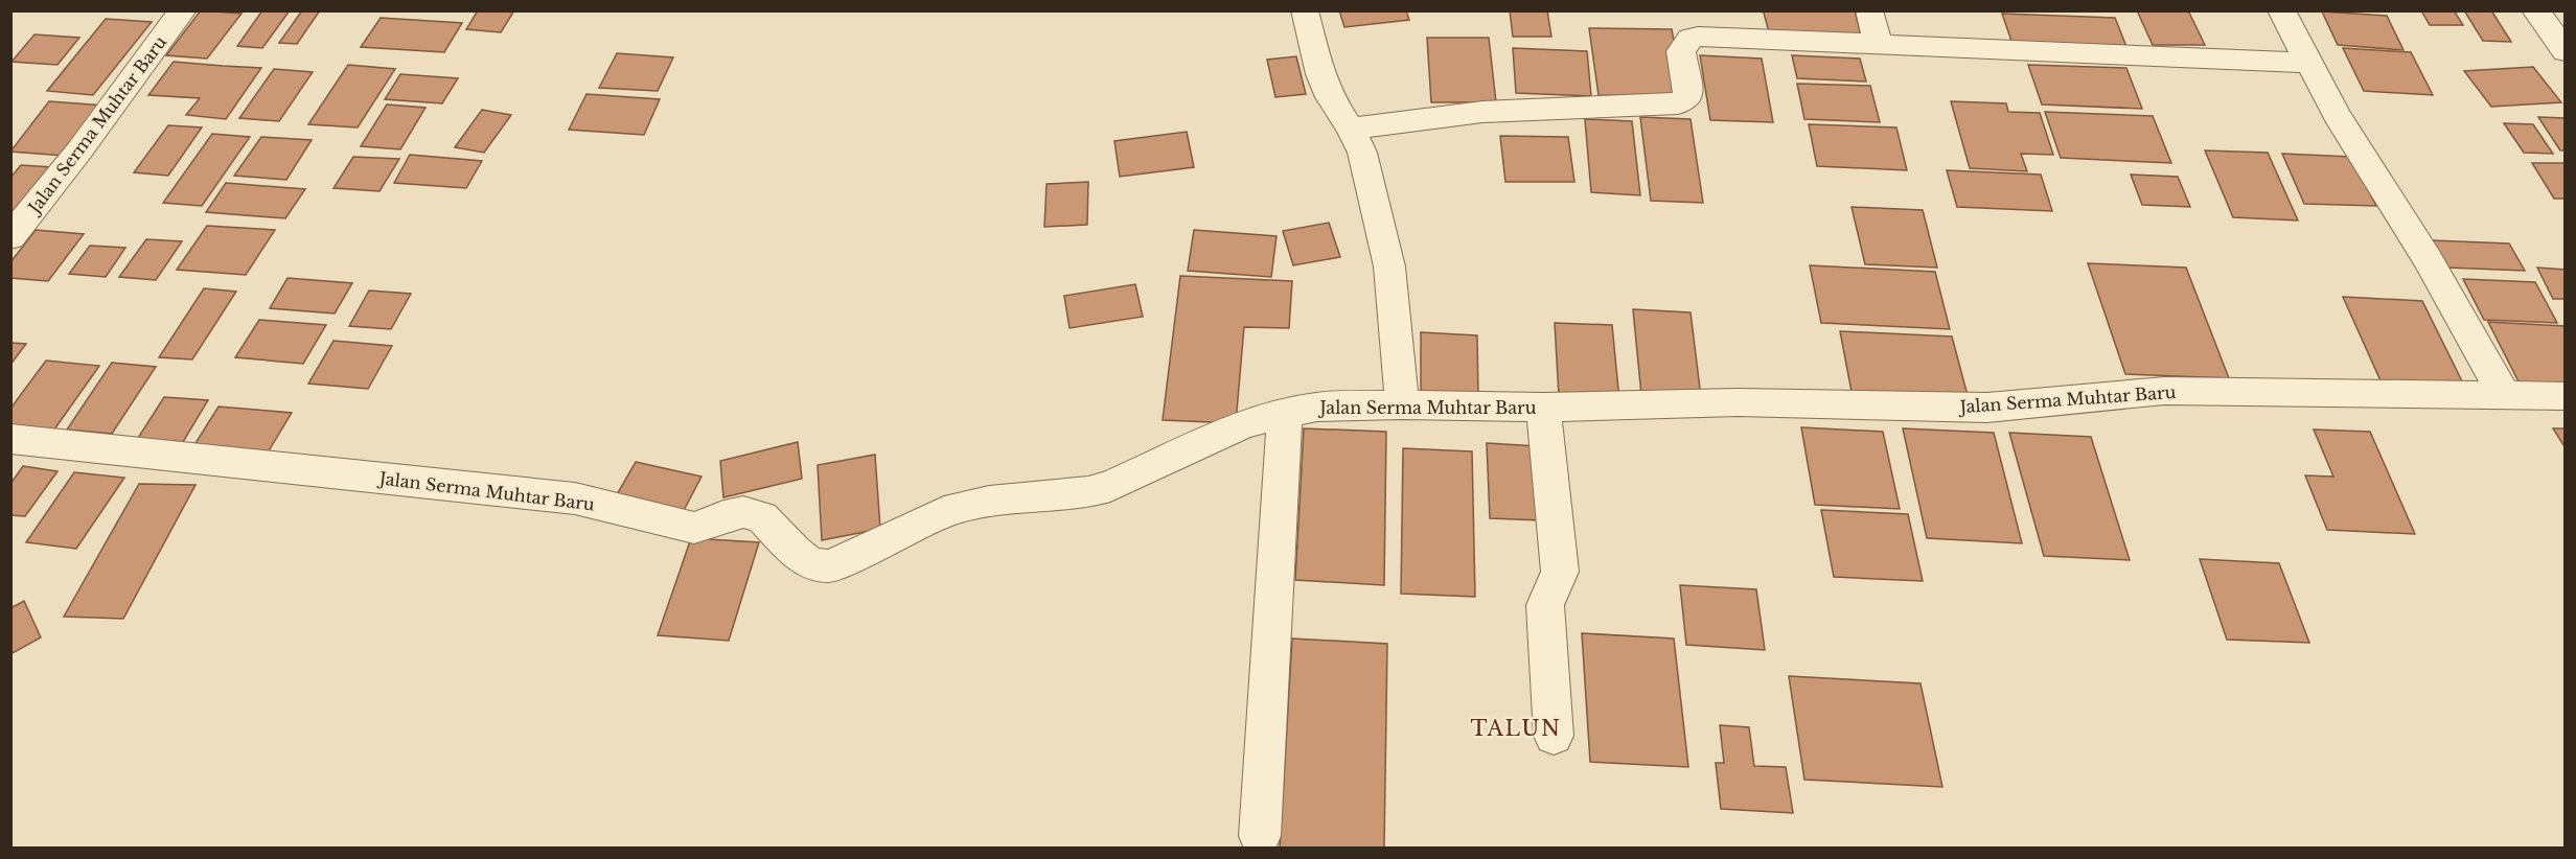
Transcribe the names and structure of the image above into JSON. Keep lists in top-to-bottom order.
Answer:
{
  "streets": {
    "street": ["Jalan Serma Muhtar Baru"]
  },
  "districts": ["TALUN"]
}
